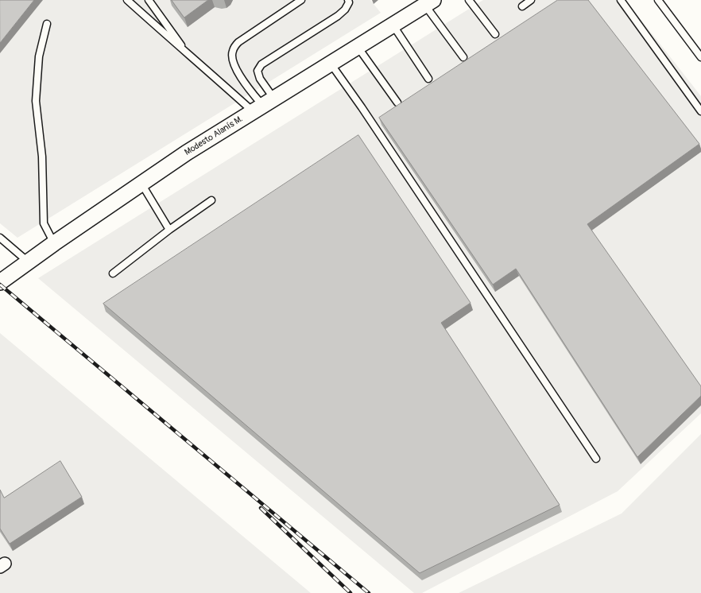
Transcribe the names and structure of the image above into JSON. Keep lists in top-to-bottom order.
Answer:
{
  "streets": {
    "street": ["Modesto Alanís M."]
  }
}
